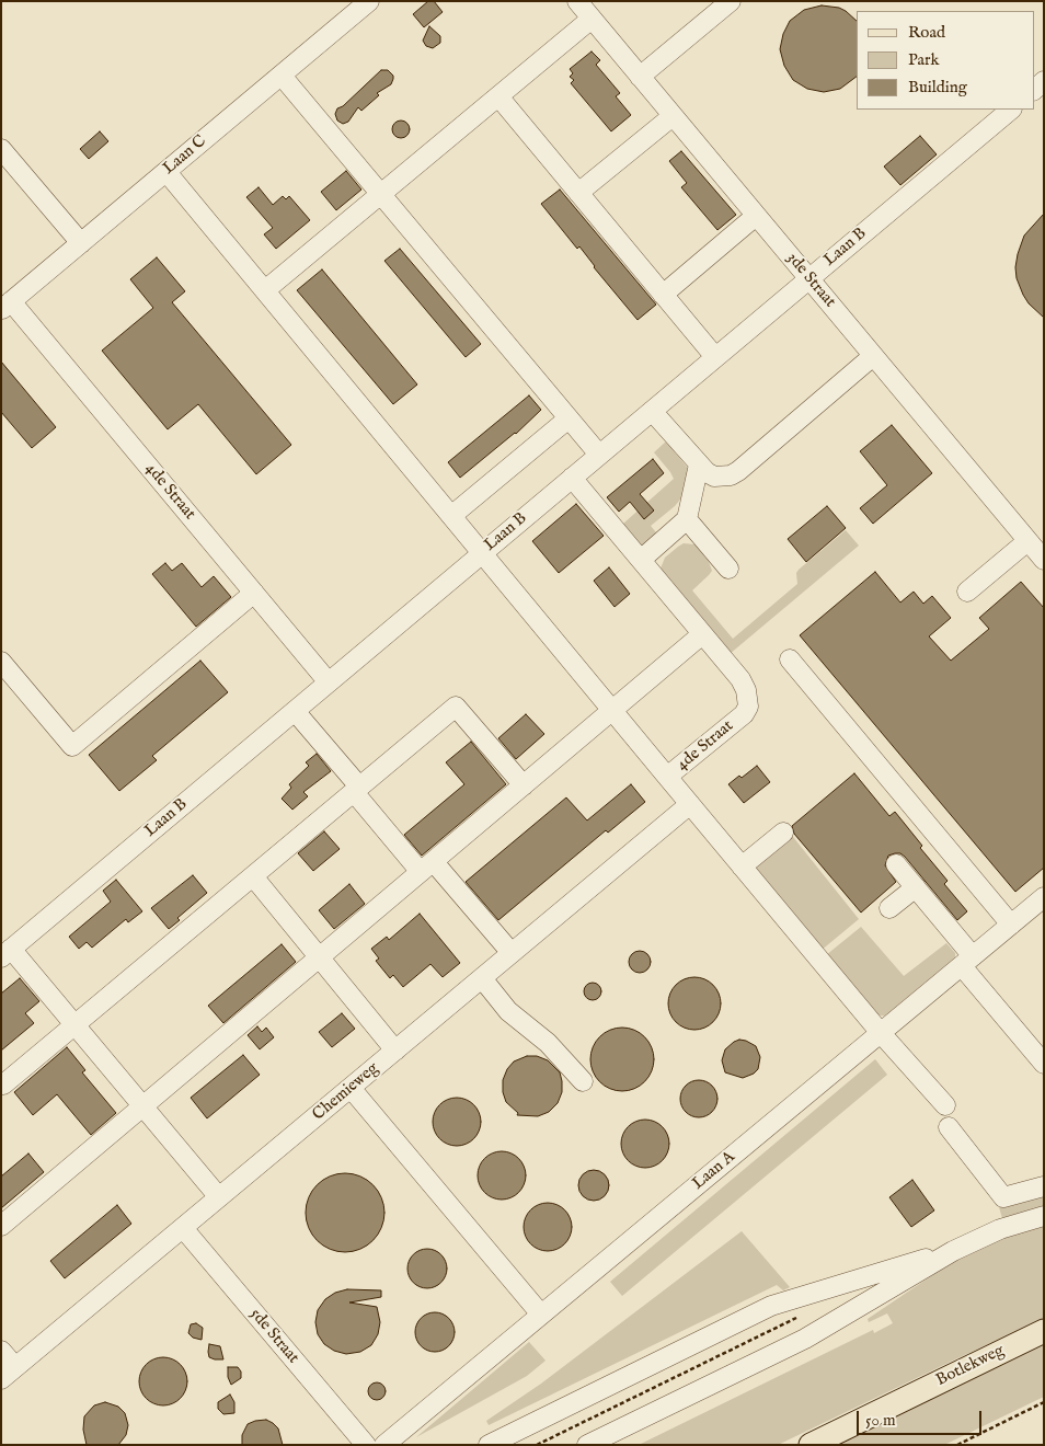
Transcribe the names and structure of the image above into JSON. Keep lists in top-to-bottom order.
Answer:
{
  "streets": {
    "main road": ["Botlekweg"],
    "lane": [
      "Laan C",
      "Laan B",
      "3de Straat",
      "4de Straat",
      "Chemieweg",
      "Laan A",
      "5de Straat"
    ]
  },
  "crossings": [
    ["Laan C", "4de Straat"],
    ["Laan B", "3de Straat"],
    ["Laan B", "4de Straat"],
    ["4de Straat", "Chemieweg"],
    ["4de Straat", "Laan A"],
    ["Chemieweg", "5de Straat"]
  ],
  "legend": ["Road", "Park", "Building"],
  "scale_bar": "50 m"
}
